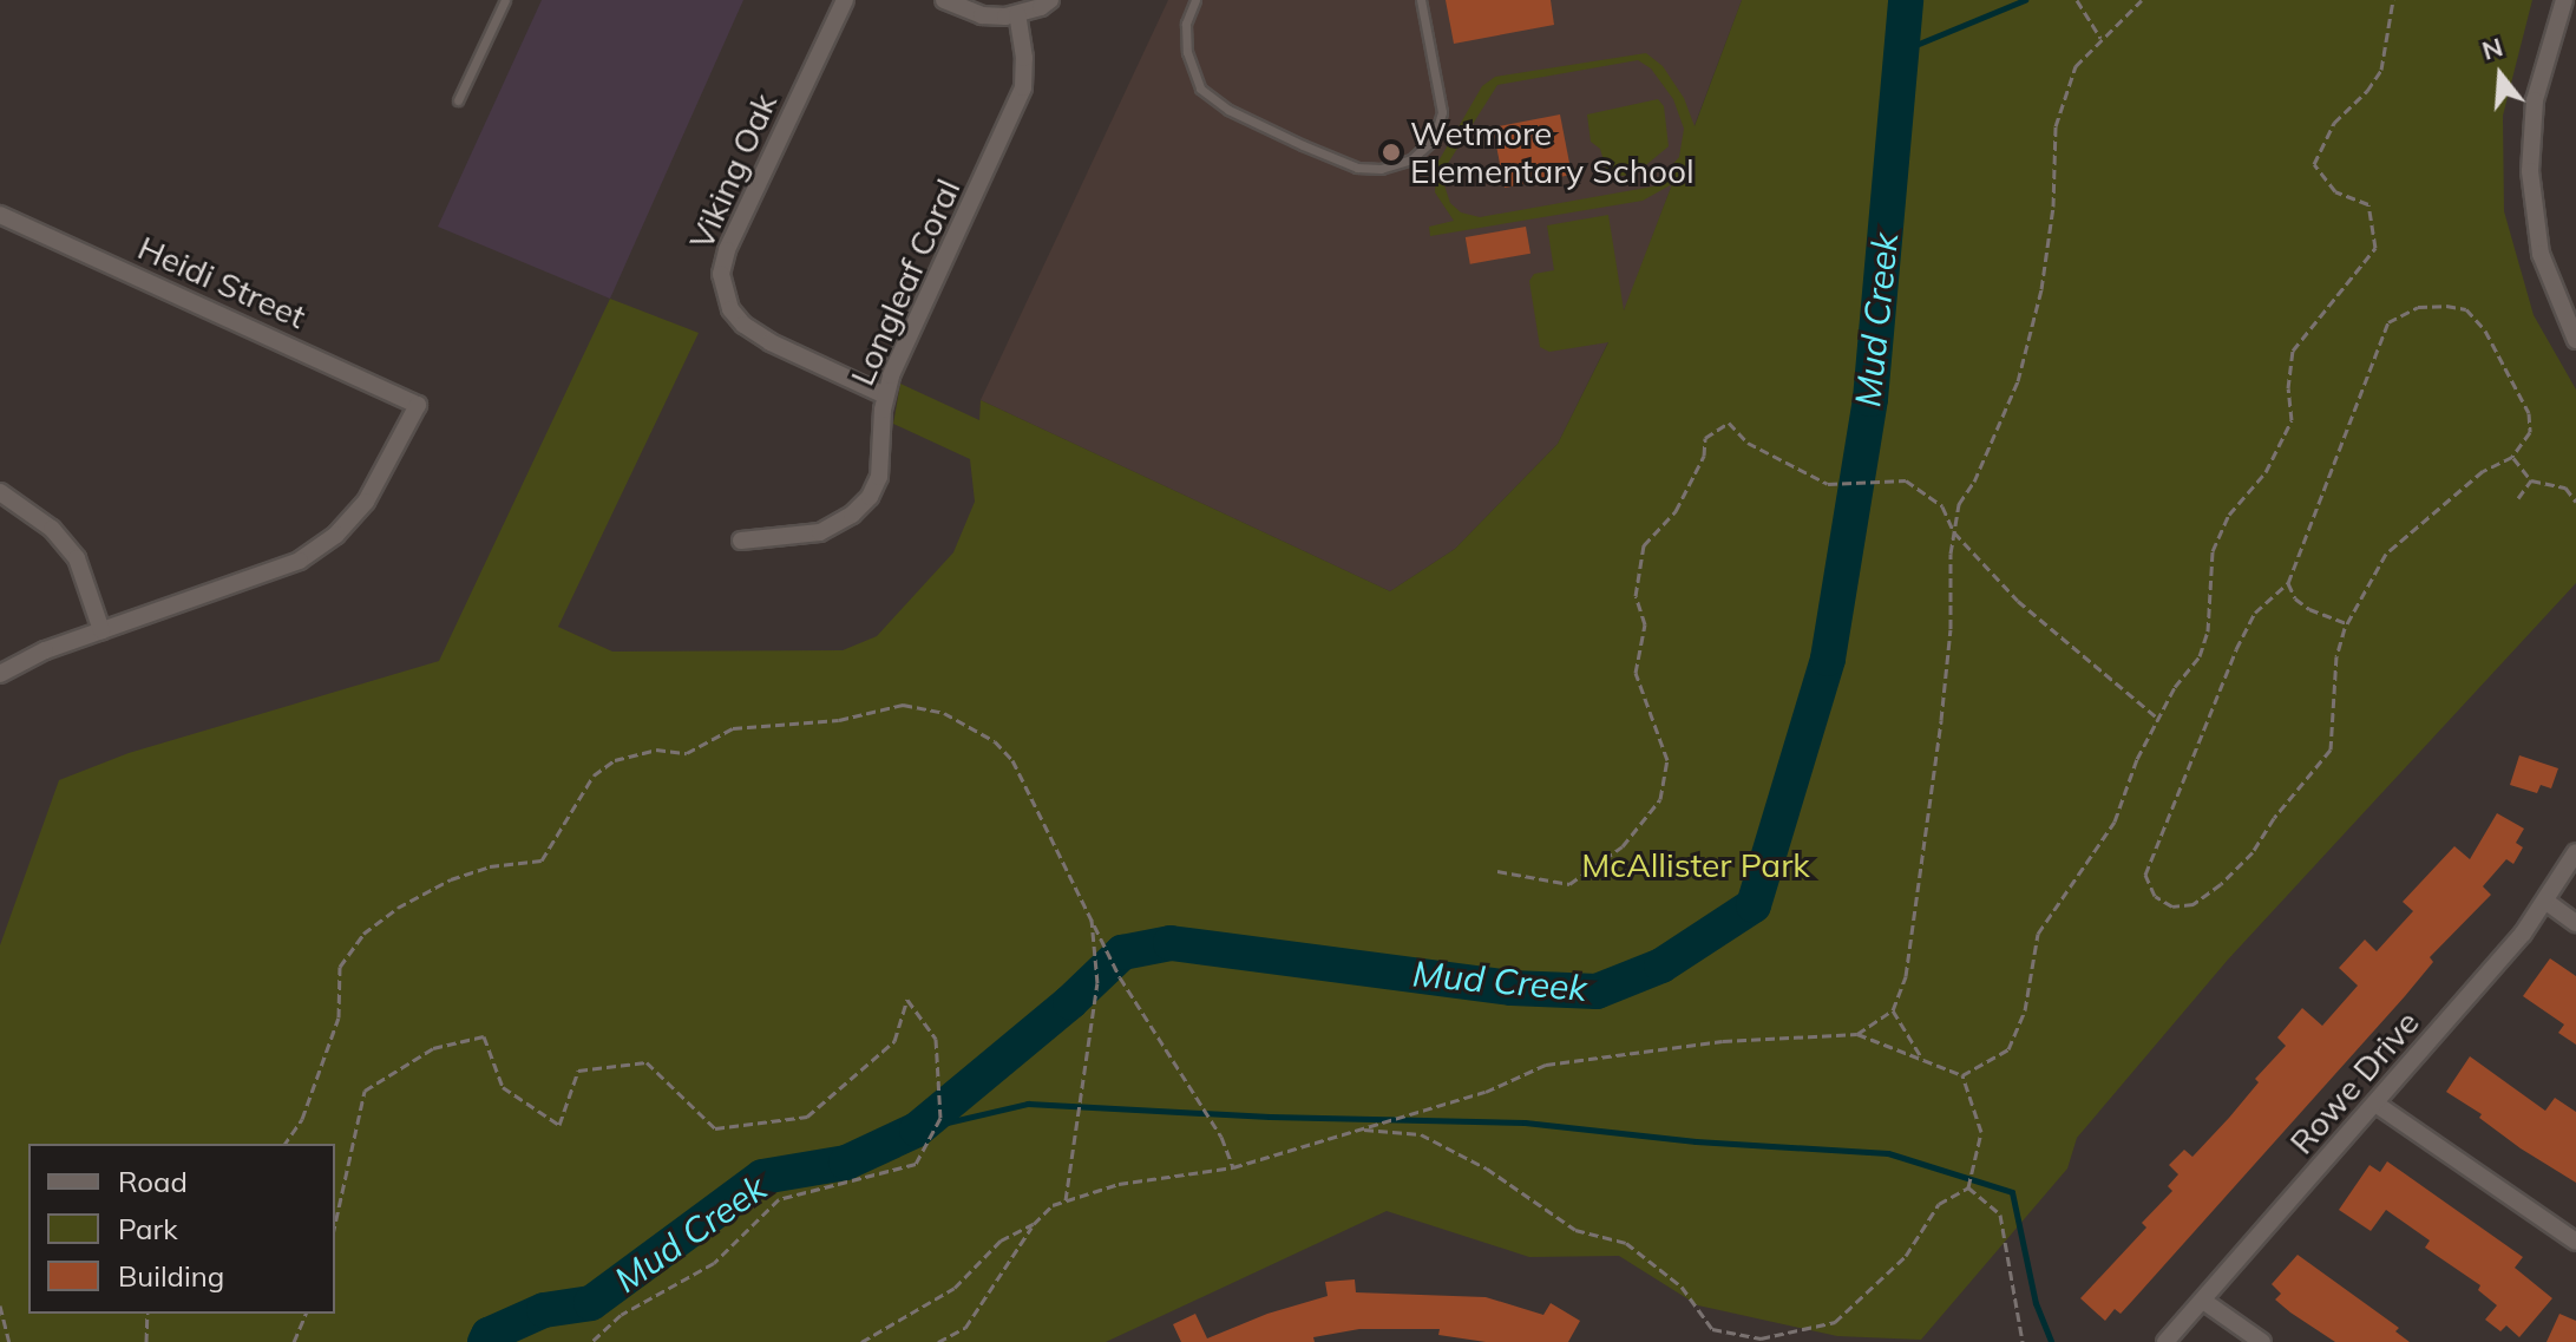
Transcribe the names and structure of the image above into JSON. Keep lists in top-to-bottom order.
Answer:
{
  "streets": {
    "street": [
      "Viking Oak",
      "Heidi Street",
      "Longleaf Coral",
      "Rowe Drive"
    ]
  },
  "crossings": [
    ["Viking Oak", "Longleaf Coral"]
  ],
  "water": ["Mud Creek"],
  "parks": ["McAllister Park"],
  "places": ["Wetmore Elementary School"],
  "legend": ["Road", "Park", "Building"],
  "north": "top"
}
